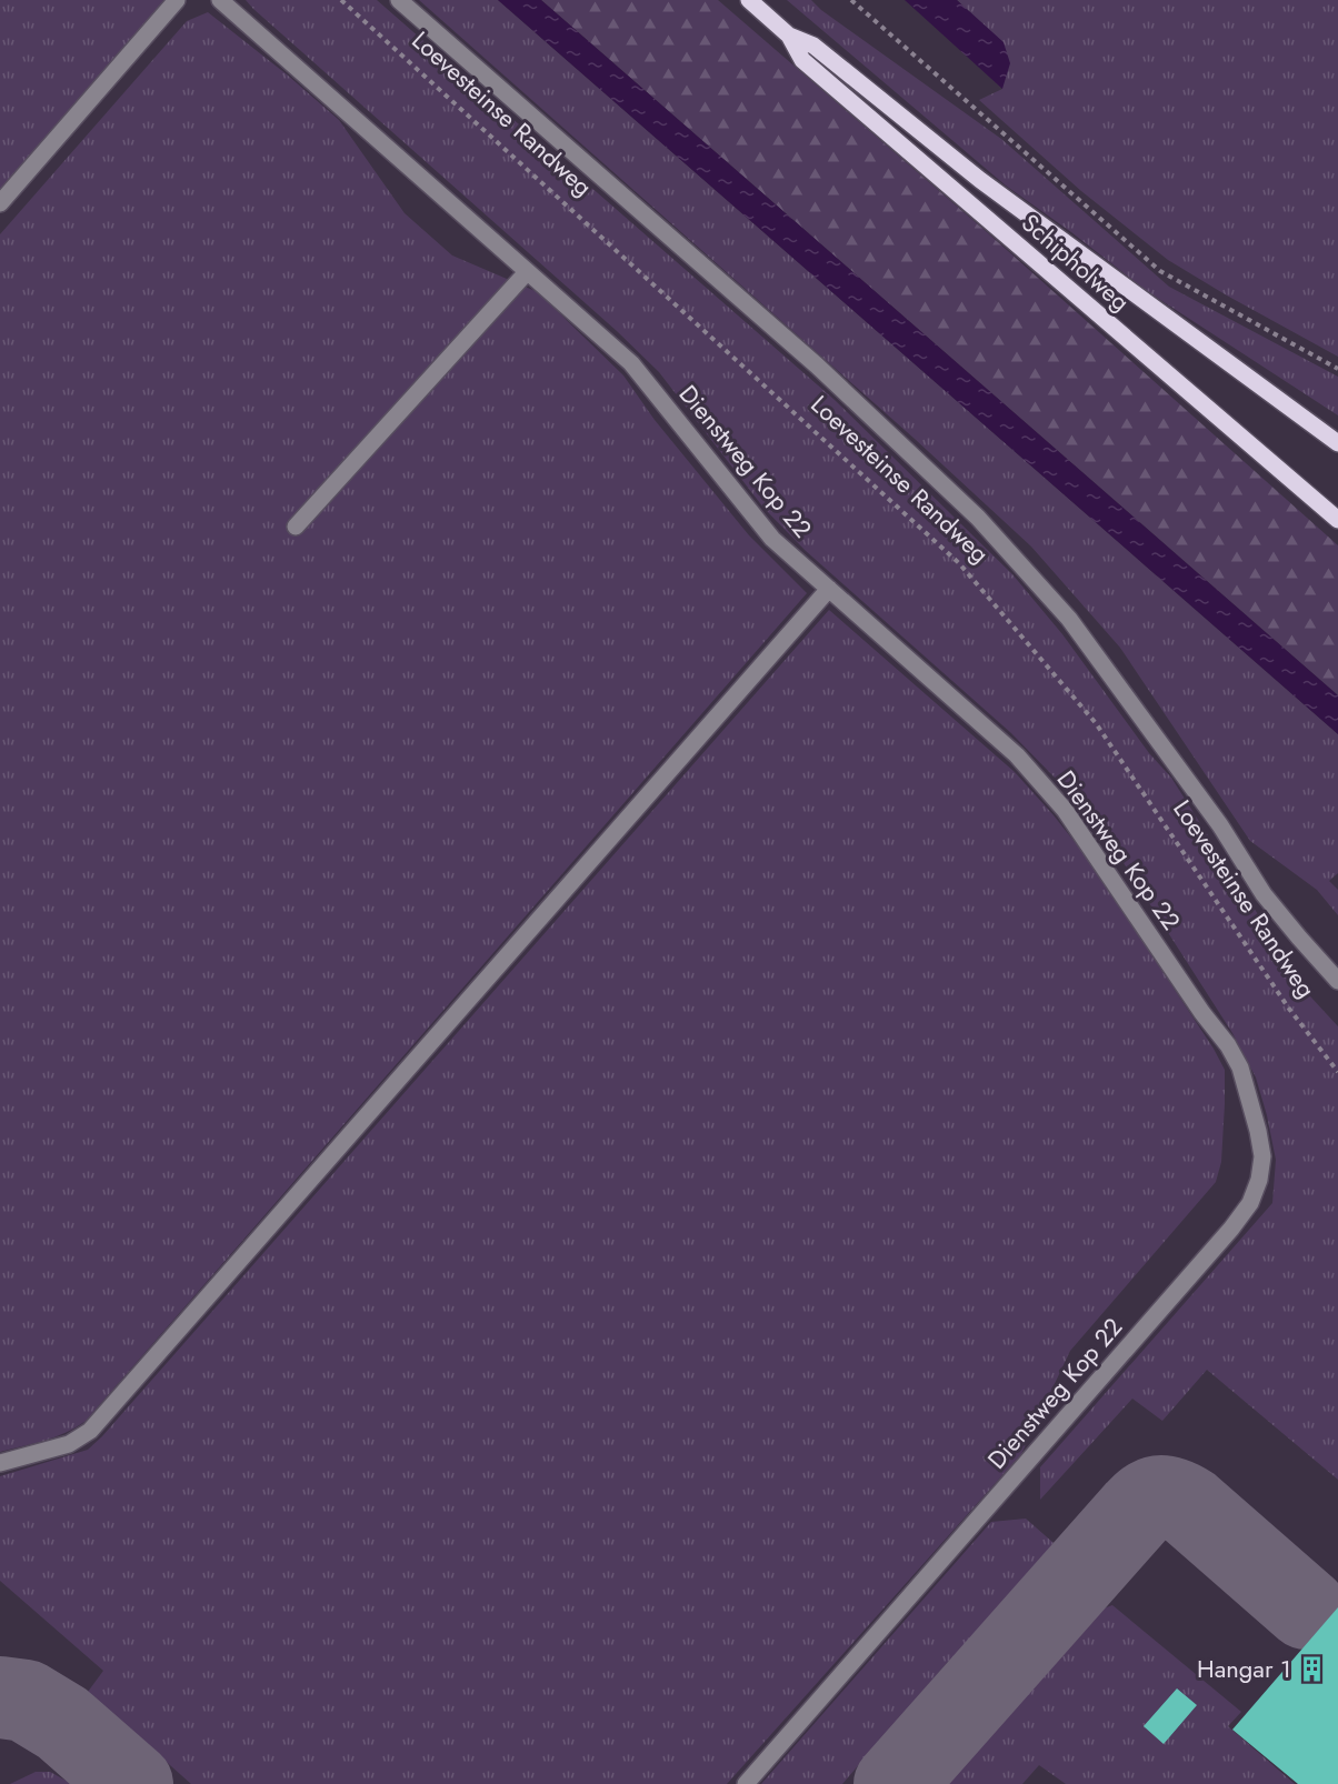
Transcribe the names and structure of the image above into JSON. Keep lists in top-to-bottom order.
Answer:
{
  "streets": {
    "main road": ["Schipholweg"],
    "street": ["Loevesteinse Randweg", "Dienstweg Kop 22"]
  },
  "places": {
    "building": ["Hangar 1"]
  }
}
